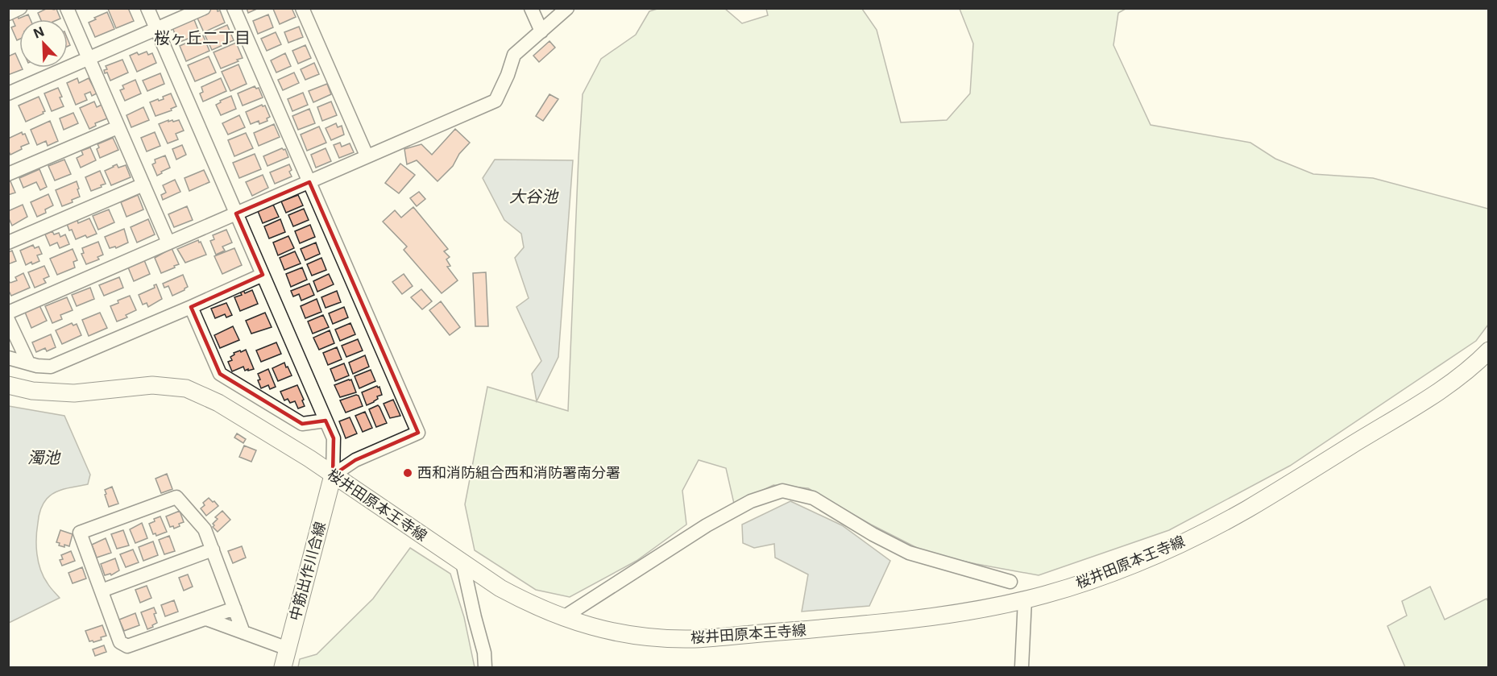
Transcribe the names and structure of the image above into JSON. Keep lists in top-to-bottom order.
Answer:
{
  "streets": {
    "main road": ["桜井田原本王寺線", "中筋出作川合線"]
  },
  "crossings": [
    ["桜井田原本王寺線", "中筋出作川合線"]
  ],
  "districts": ["桜ヶ丘二丁目"],
  "water": ["大谷池", "濁池"],
  "places": ["西和消防組合西和消防署南分署"],
  "north": "top left"
}
